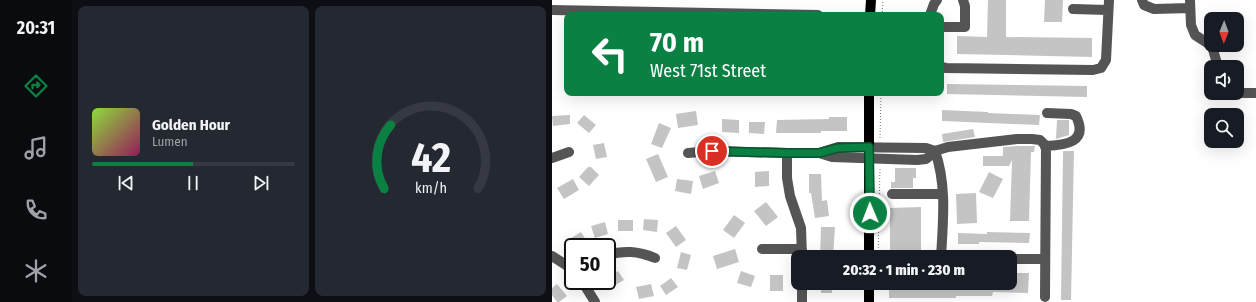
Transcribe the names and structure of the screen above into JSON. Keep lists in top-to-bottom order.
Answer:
{
  "north": "bottom",
  "page": {
    "tabs": "20:31",
    "turn": ["70 m", "West 71st Street"],
    "song": ["Golden Hour", "Lumen"],
    "limit": "50",
    "trip": "20:32 · 1 min · 230 m",
    "gauge": ["42", "km/h"]
  }
}
